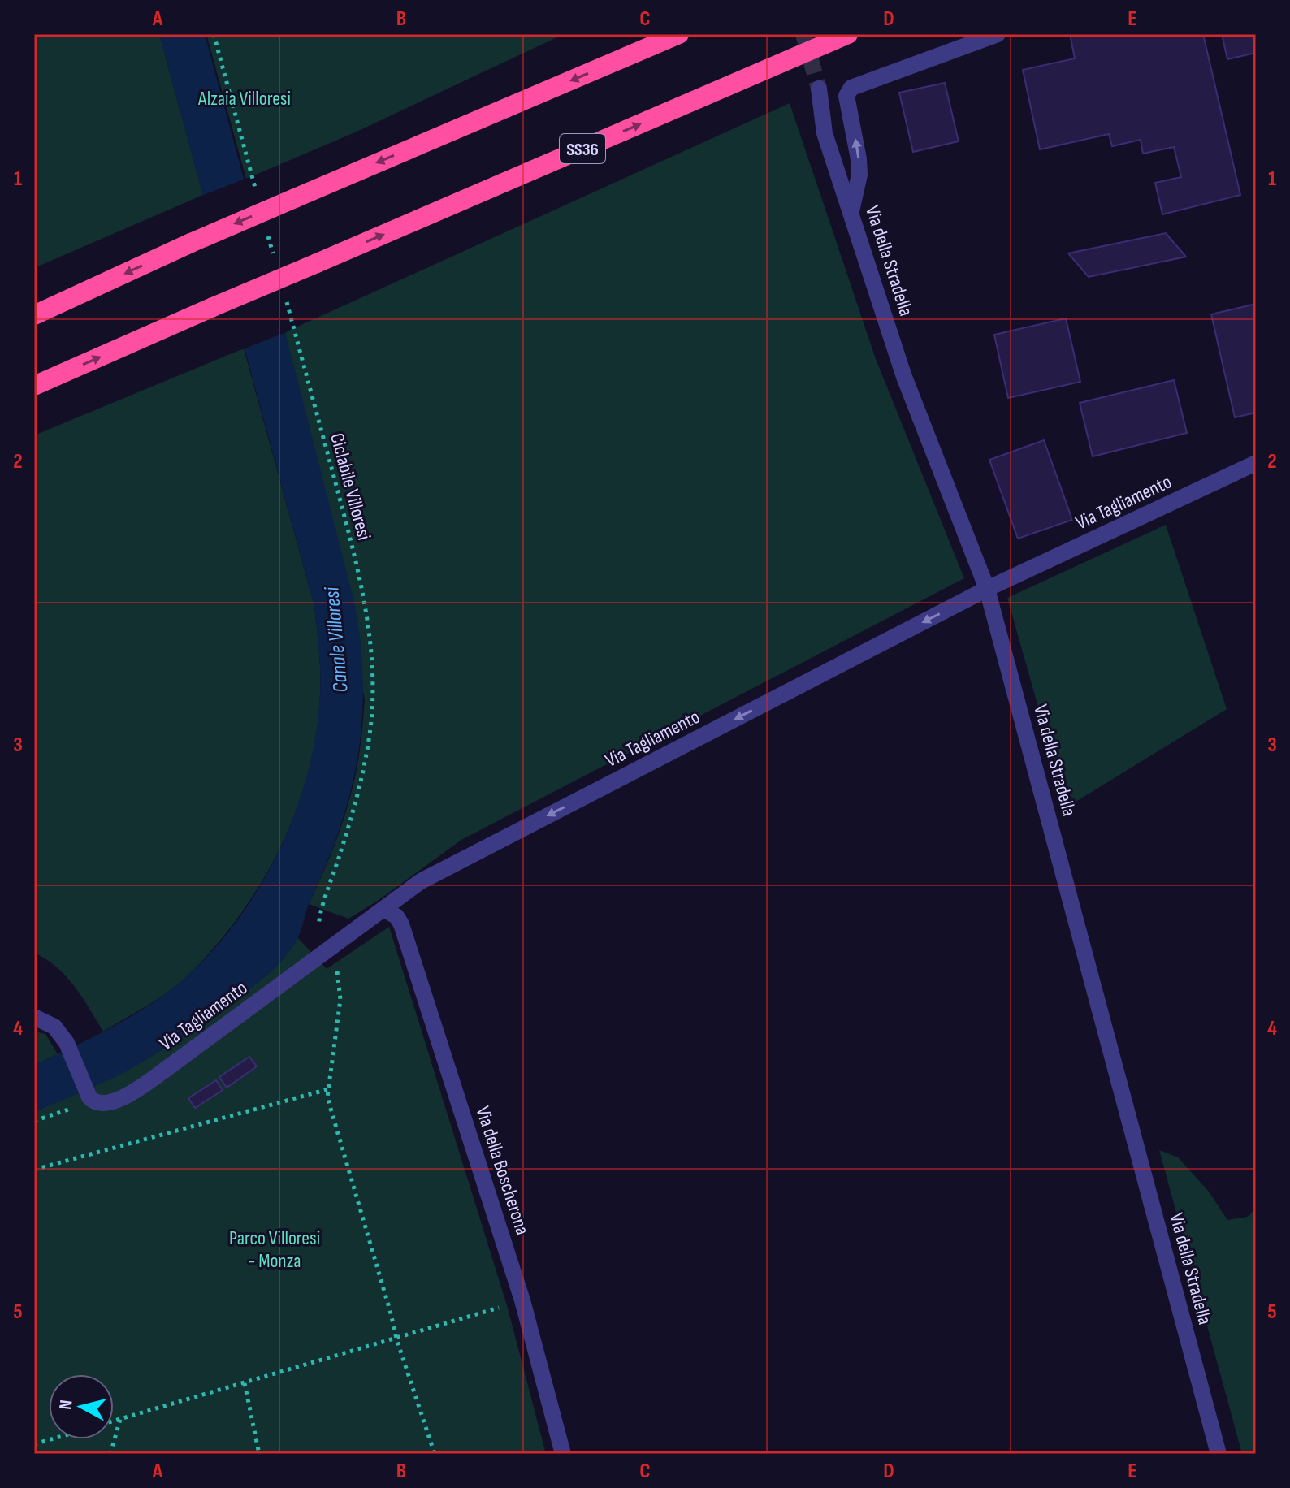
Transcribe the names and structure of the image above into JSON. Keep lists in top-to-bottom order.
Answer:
{
  "streets": {
    "highway": ["SS36"],
    "street": ["Via della Stradella", "Via Tagliamento", "Via della Boscherona"],
    "path": ["Ciclabile Villoresi"]
  },
  "crossings": [
    ["Via della Stradella", "Via Tagliamento"],
    ["Ciclabile Villoresi", "Via Tagliamento"],
    ["Via Tagliamento", "Via della Boscherona"]
  ],
  "one_way": ["Via Tagliamento"],
  "water": ["Canale Villoresi"],
  "parks": ["Alzaia Villoresi", "Parco Villoresi - Monza"],
  "north": "left",
  "grid": {
    "columns": [
      "A",
      "B",
      "C",
      "D",
      "E"
    ],
    "rows": [
      "1",
      "2",
      "3",
      "4",
      "5"
    ]
  }
}
